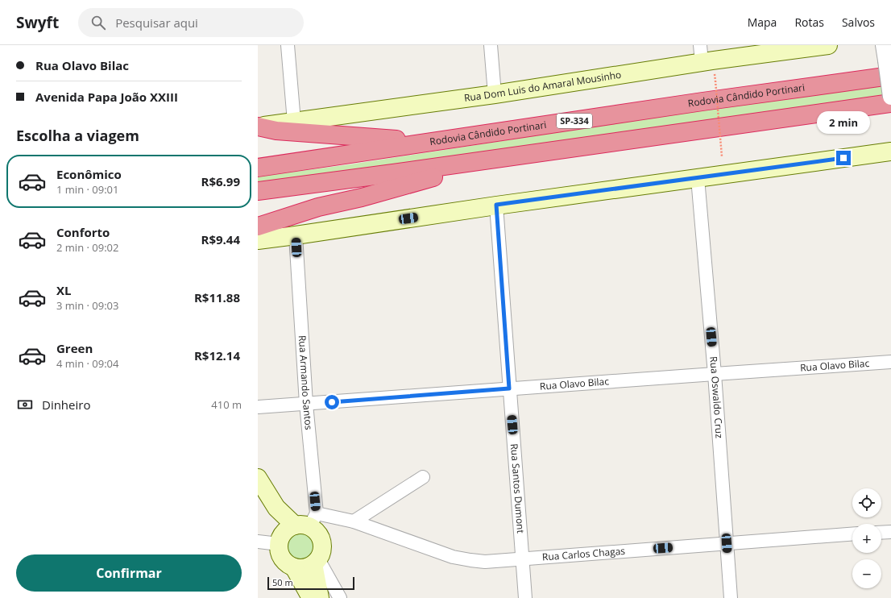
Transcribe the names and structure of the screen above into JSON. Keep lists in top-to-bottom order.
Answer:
{
  "streets": {
    "highway": ["Rodovia Cândido Portinari", "SP-334"],
    "main road": ["Rua Dom Luis do Amaral Mousinho"],
    "street": [
      "Rua Olavo Bilac",
      "Rua Armando Santos",
      "Rua Oswaldo Cruz",
      "Rua Santos Dumont",
      "Rua Carlos Chagas"
    ]
  },
  "crossings": [
    ["Rua Olavo Bilac", "Rua Armando Santos"],
    ["Rua Olavo Bilac", "Rua Oswaldo Cruz"],
    ["Rua Olavo Bilac", "Rua Santos Dumont"],
    ["Rua Armando Santos", "Rua Carlos Chagas"],
    ["Rua Oswaldo Cruz", "Rua Carlos Chagas"],
    ["Rua Santos Dumont", "Rua Carlos Chagas"]
  ],
  "scale_bar": "50 m",
  "page": {
    "header": "Swyft",
    "search": "Pesquisar aqui",
    "nav": ["Mapa", "Rotas", "Salvos"],
    "banner": ["Rua Olavo Bilac", "Avenida Papa João XXIII"],
    "bubble": "2 min",
    "heading": "Escolha a viagem",
    "list": [
      {
        "name": "Econômico",
        "note": "1 min · 09:01",
        "value": "R$6.99"
      },
      {
        "name": "Conforto",
        "note": "2 min · 09:02",
        "value": "R$9.44"
      },
      {
        "name": "XL",
        "note": "3 min · 09:03",
        "value": "R$11.88"
      },
      {
        "name": "Green",
        "note": "4 min · 09:04",
        "value": "R$12.14"
      }
    ],
    "pay": ["Dinheiro", "410 m"],
    "map_buttons": ["+", "−"],
    "buttons": "Confirmar",
    "scale": "50 m"
  }
}
